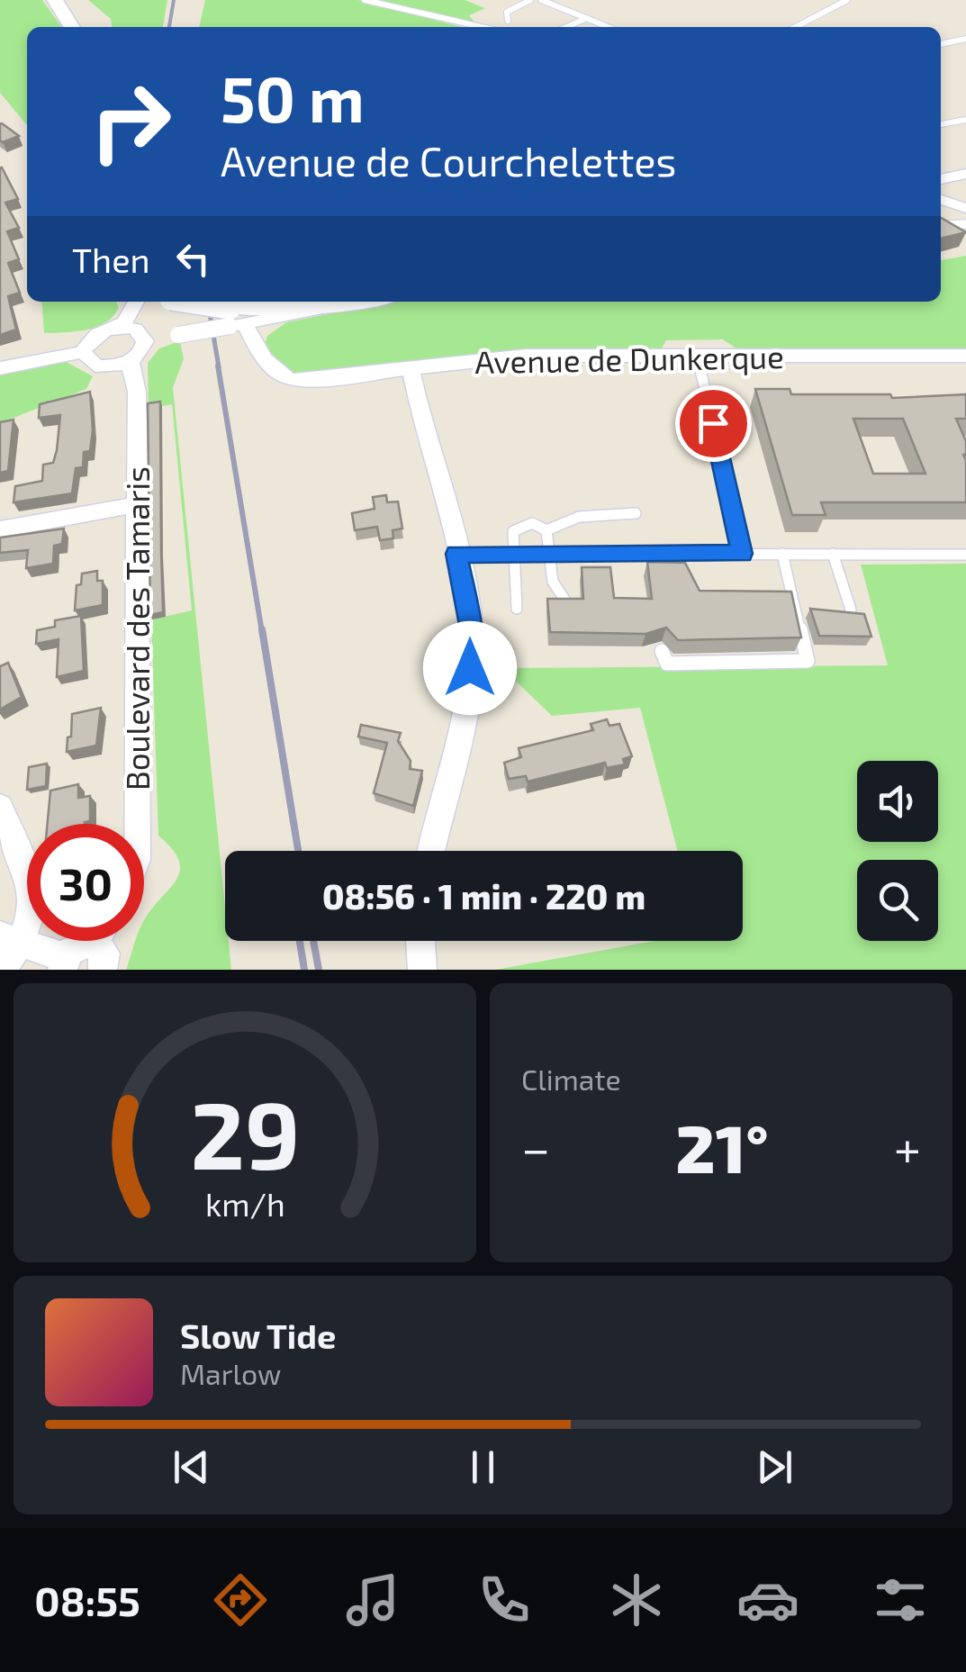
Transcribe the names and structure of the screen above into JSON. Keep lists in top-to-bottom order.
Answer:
{
  "streets": {
    "street": ["Avenue de Dunkerque", "Boulevard des Tamaris"]
  },
  "page": {
    "turn": ["50 m", "Avenue de Courchelettes"],
    "then": "Then",
    "limit": "30",
    "trip": "08:56 · 1 min · 220 m",
    "tile": "Climate",
    "heat": ["−", "21°", "+"],
    "song": ["Slow Tide", "Marlow"],
    "tabs": "08:55",
    "gauge": ["29", "km/h"]
  }
}
